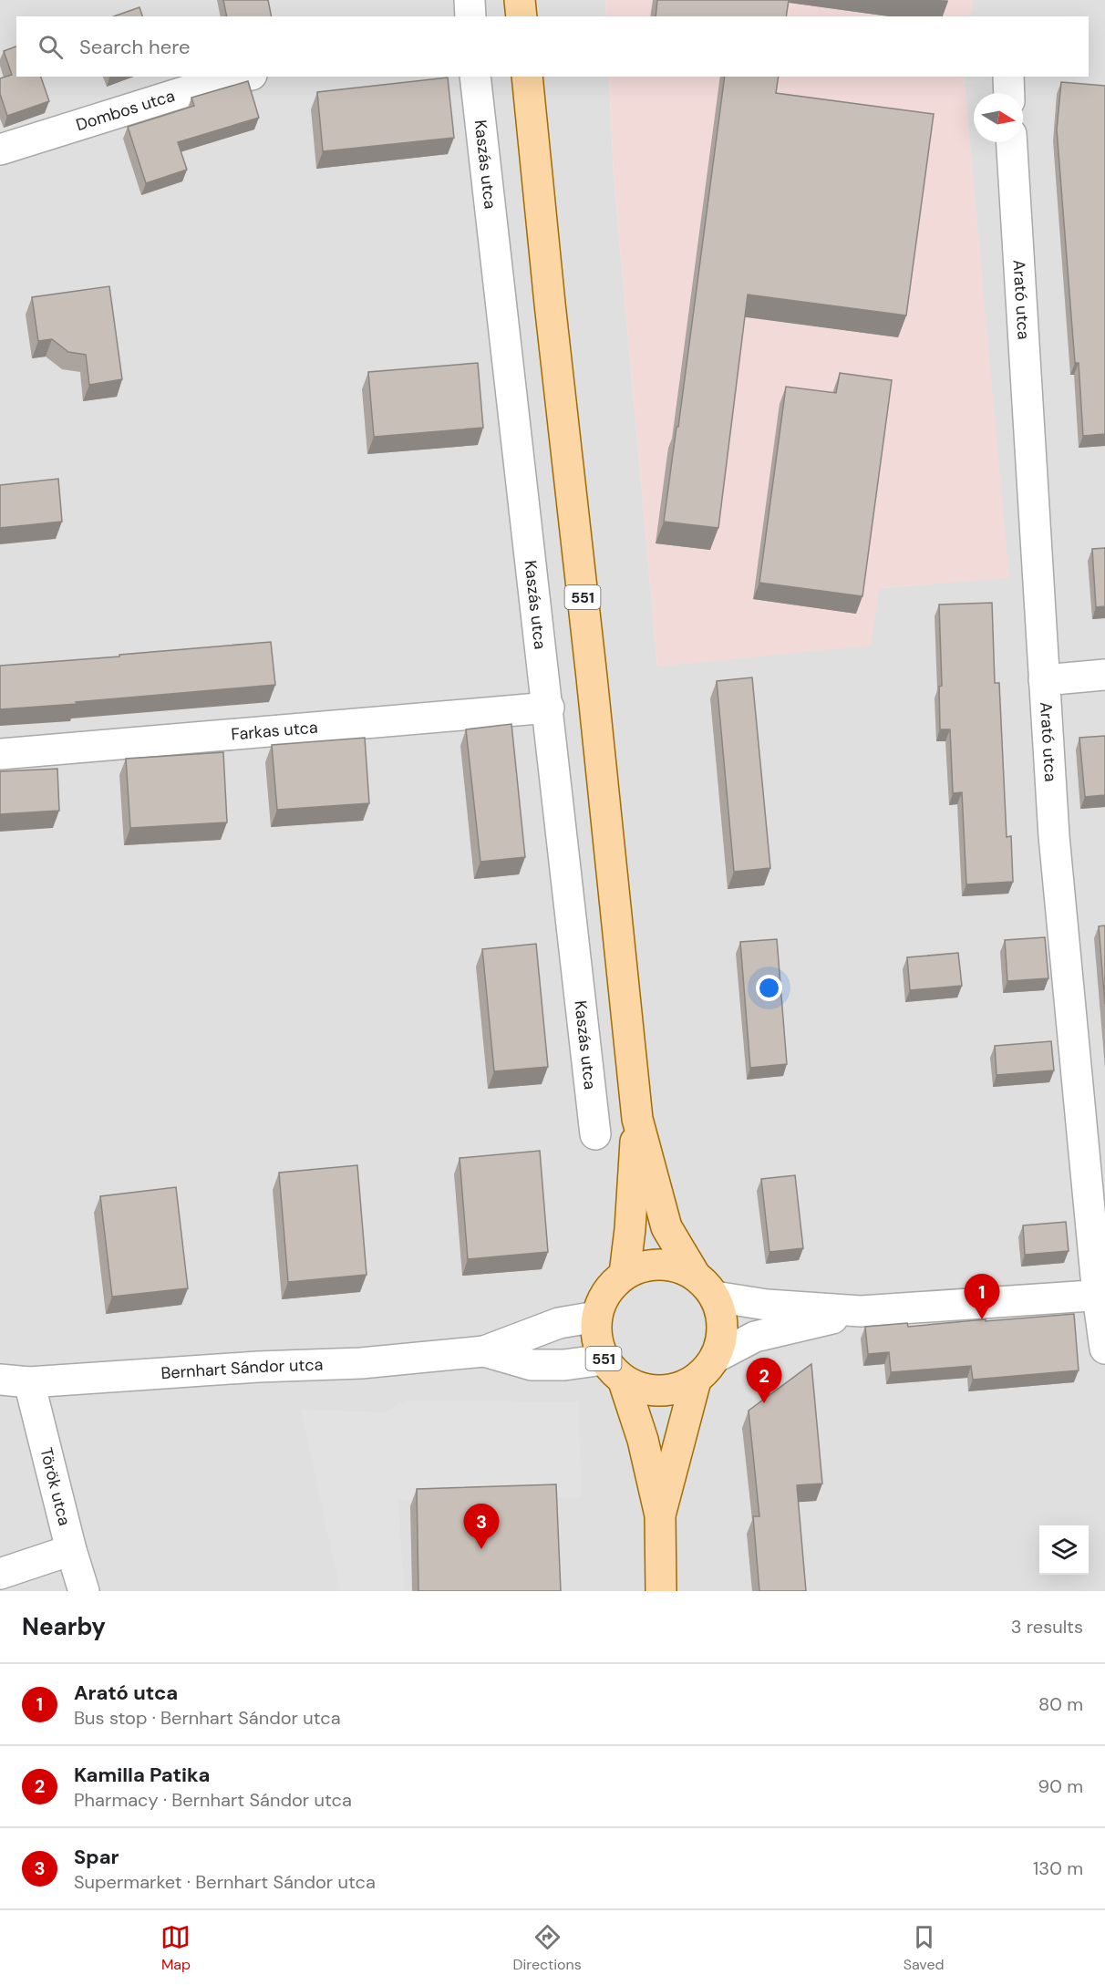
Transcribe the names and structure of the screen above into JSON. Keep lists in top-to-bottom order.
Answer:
{
  "streets": {
    "main road": ["551"],
    "street": [
      "Dombos utca",
      "Kaszás utca",
      "Arató utca",
      "Farkas utca",
      "Bernhart Sándor utca",
      "Török utca"
    ]
  },
  "crossings": [
    ["Kaszás utca", "Farkas utca"],
    ["551", "Bernhart Sándor utca"],
    ["Bernhart Sándor utca", "Török utca"]
  ],
  "north": "right",
  "page": {
    "search": "Search here",
    "pins": ["1", "2", "3"],
    "heading": ["Nearby", "3 results"],
    "list": [
      {
        "mark": "1",
        "name": "Arató utca",
        "note": "Bus stop · Bernhart Sándor utca",
        "value": "80 m"
      },
      {
        "mark": "2",
        "name": "Kamilla Patika",
        "note": "Pharmacy · Bernhart Sándor utca",
        "value": "90 m"
      },
      {
        "mark": "3",
        "name": "Spar",
        "note": "Supermarket · Bernhart Sándor utca",
        "value": "130 m"
      }
    ],
    "nav": ["Map", "Directions", "Saved"]
  }
}
